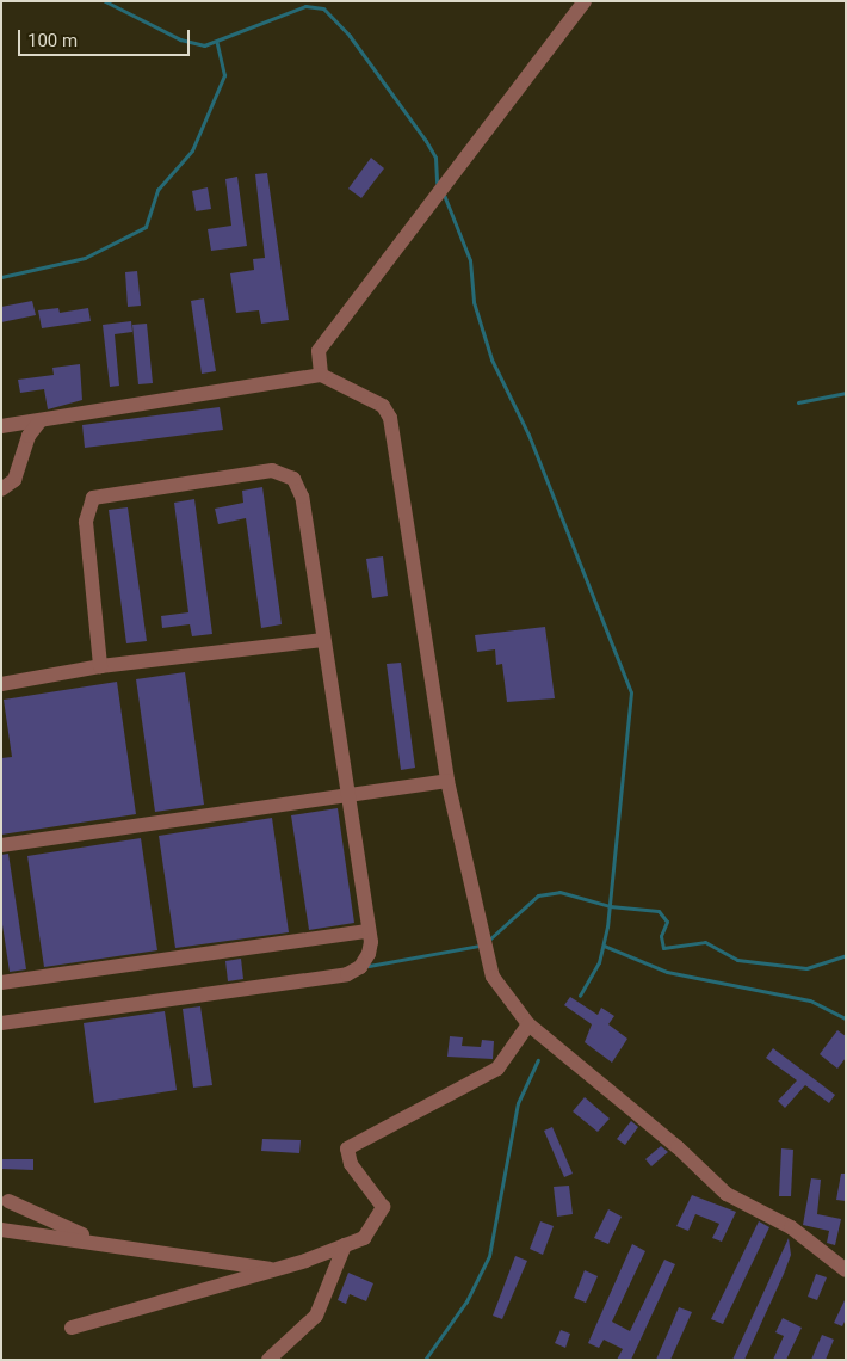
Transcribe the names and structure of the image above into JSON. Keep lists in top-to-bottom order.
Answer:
{
  "scale_bar": "100 m"
}
